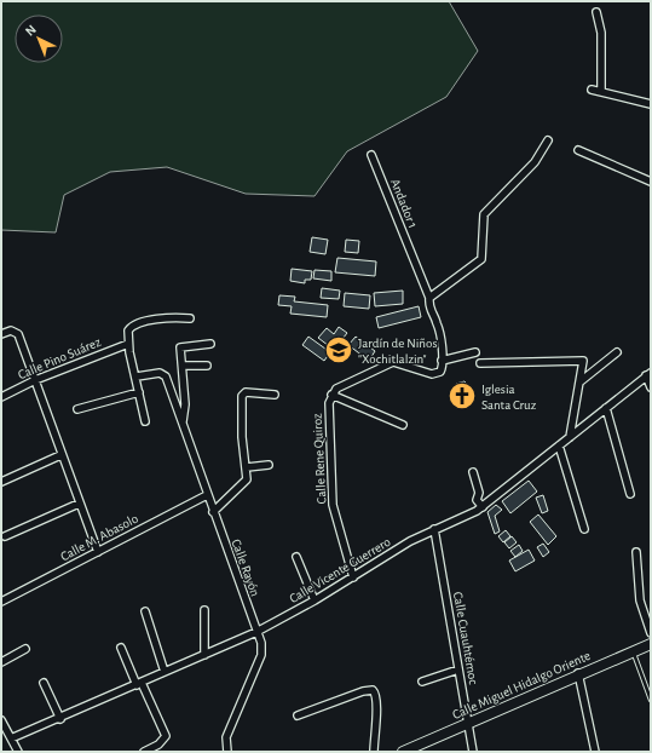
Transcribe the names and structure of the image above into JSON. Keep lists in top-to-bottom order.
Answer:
{
  "streets": {
    "street": [
      "Andador 1",
      "Calle Pino Suárez",
      "Calle Rene Quiroz",
      "Calle M. Abasolo",
      "Calle Rayón",
      "Calle Vicente Guerrero",
      "Calle Cuauhtémoc",
      "Calle Miguel Hidalgo Oriente"
    ]
  },
  "crossings": [
    ["Andador 1", "Calle Rene Quiroz"],
    ["Calle Rene Quiroz", "Calle Vicente Guerrero"],
    ["Calle M. Abasolo", "Calle Rayón"],
    ["Calle Rayón", "Calle Vicente Guerrero"],
    ["Calle Vicente Guerrero", "Calle Cuauhtémoc"],
    ["Calle Cuauhtémoc", "Calle Miguel Hidalgo Oriente"]
  ],
  "places": {
    "school or university": ["Jardín de Niños \"Xochitlalzin\""],
    "church": ["Iglesia Santa Cruz"]
  },
  "north": "top left"
}
